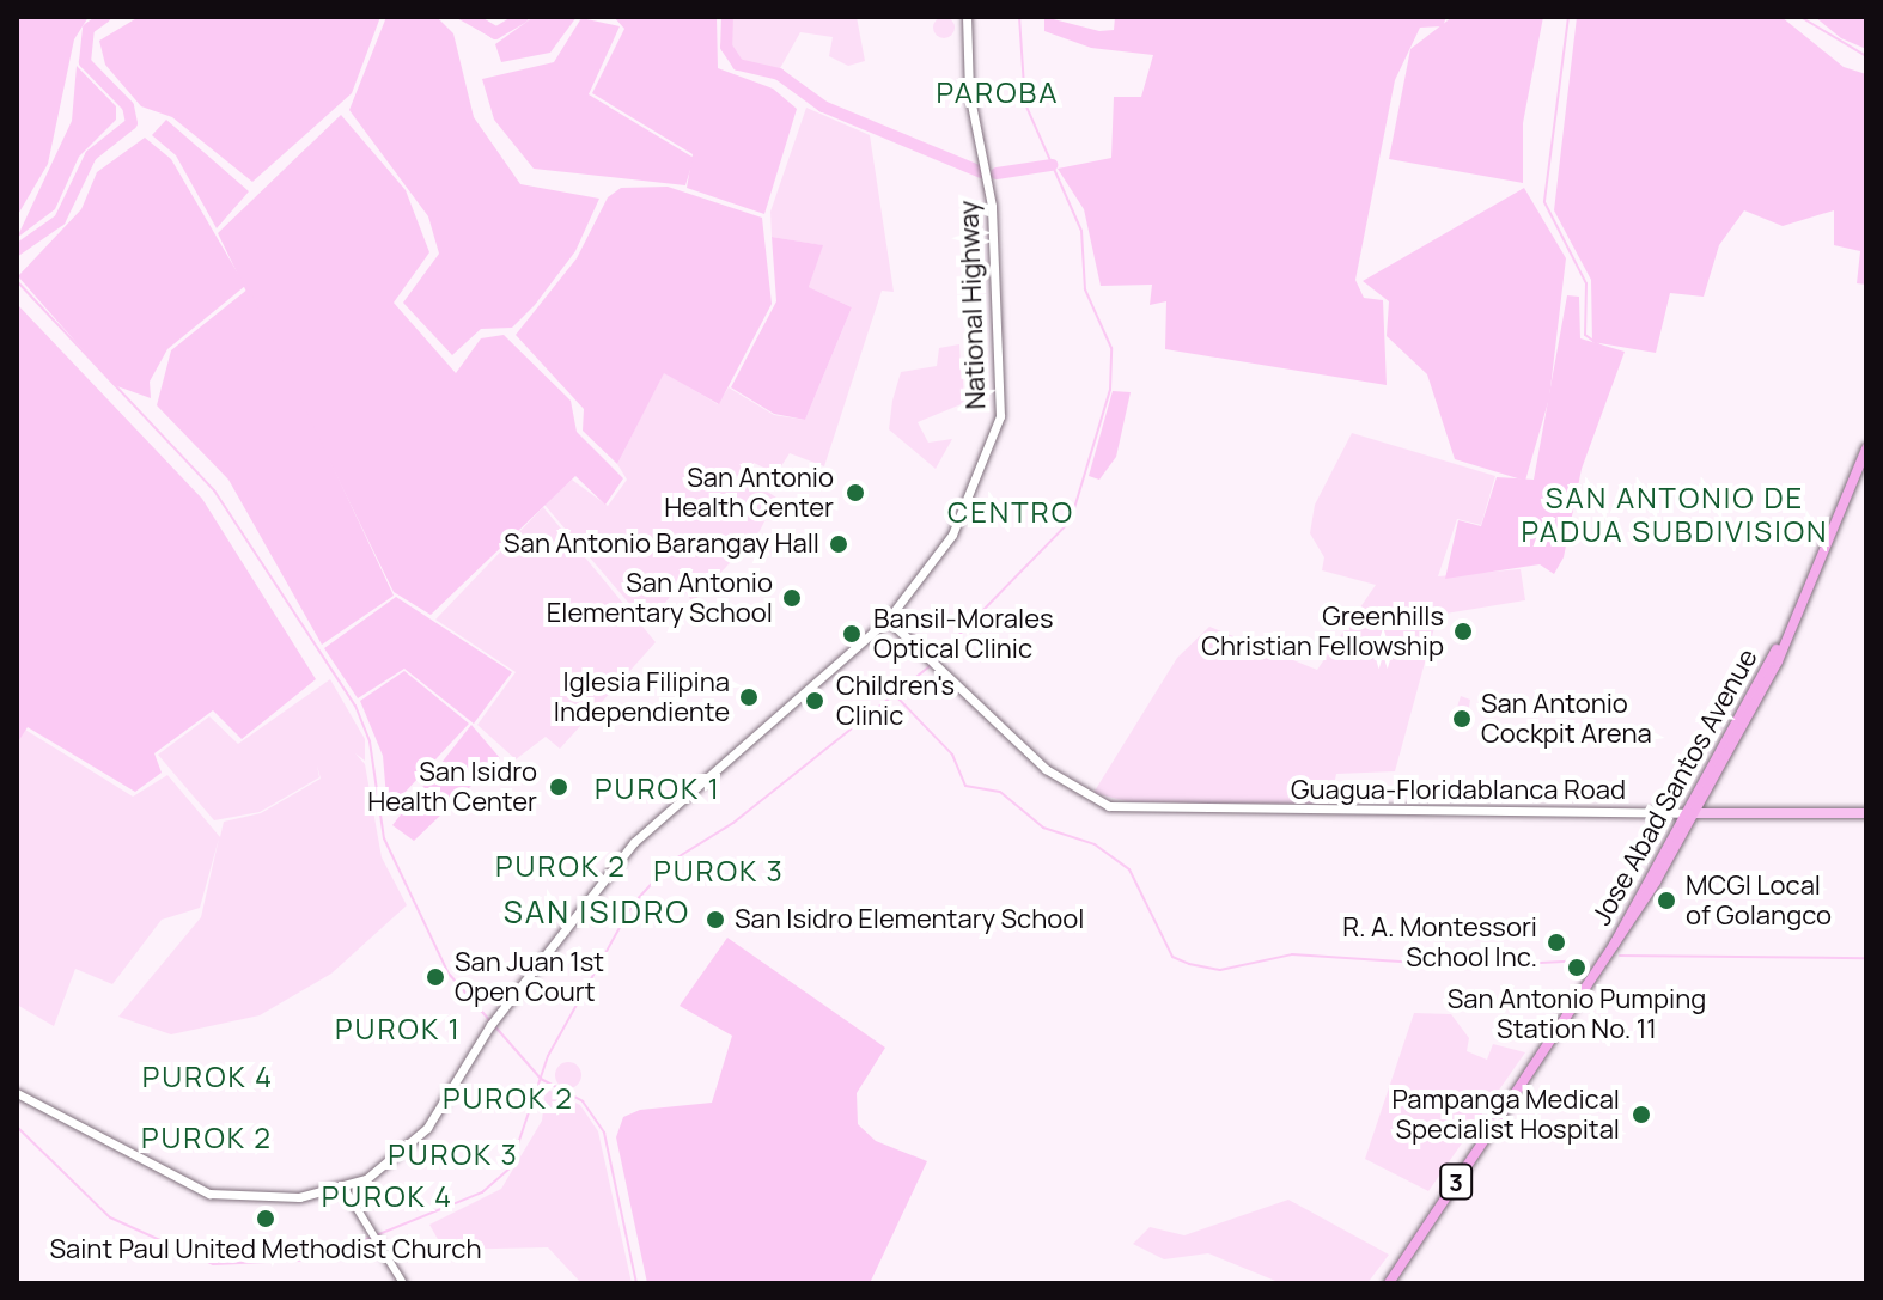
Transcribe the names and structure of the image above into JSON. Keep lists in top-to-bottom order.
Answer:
{
  "streets": {
    "highway": ["Jose Abad Santos Avenue", "3"],
    "main road": ["National Highway", "Guagua-Floridablanca Road"]
  },
  "crossings": [
    ["National Highway", "Guagua-Floridablanca Road"],
    ["Jose Abad Santos Avenue", "Guagua-Floridablanca Road"]
  ],
  "districts": [
    "PAROBA",
    "SAN ANTONIO DE PADUA SUBDIVISION",
    "CENTRO",
    "PUROK 1",
    "PUROK 2",
    "PUROK 3",
    "SAN ISIDRO",
    "PUROK 1",
    "PUROK 4",
    "PUROK 2",
    "PUROK 2",
    "PUROK 3",
    "PUROK 4"
  ],
  "places": [
    "San Antonio Health Center",
    "San Antonio Barangay Hall",
    "San Antonio Elementary School",
    "Greenhills Christian Fellowship",
    "Bansil-Morales Optical Clinic",
    "Iglesia Filipina Independiente",
    "Children's Clinic",
    "San Antonio Cockpit Arena",
    "San Isidro Health Center",
    "MCGI Local of Golangco",
    "San Isidro Elementary School",
    "R. A. Montessori School Inc.",
    "San Antonio Pumping Station No. 11",
    "San Juan 1st Open Court",
    "Pampanga Medical Specialist Hospital",
    "Saint Paul United Methodist Church"
  ]
}
